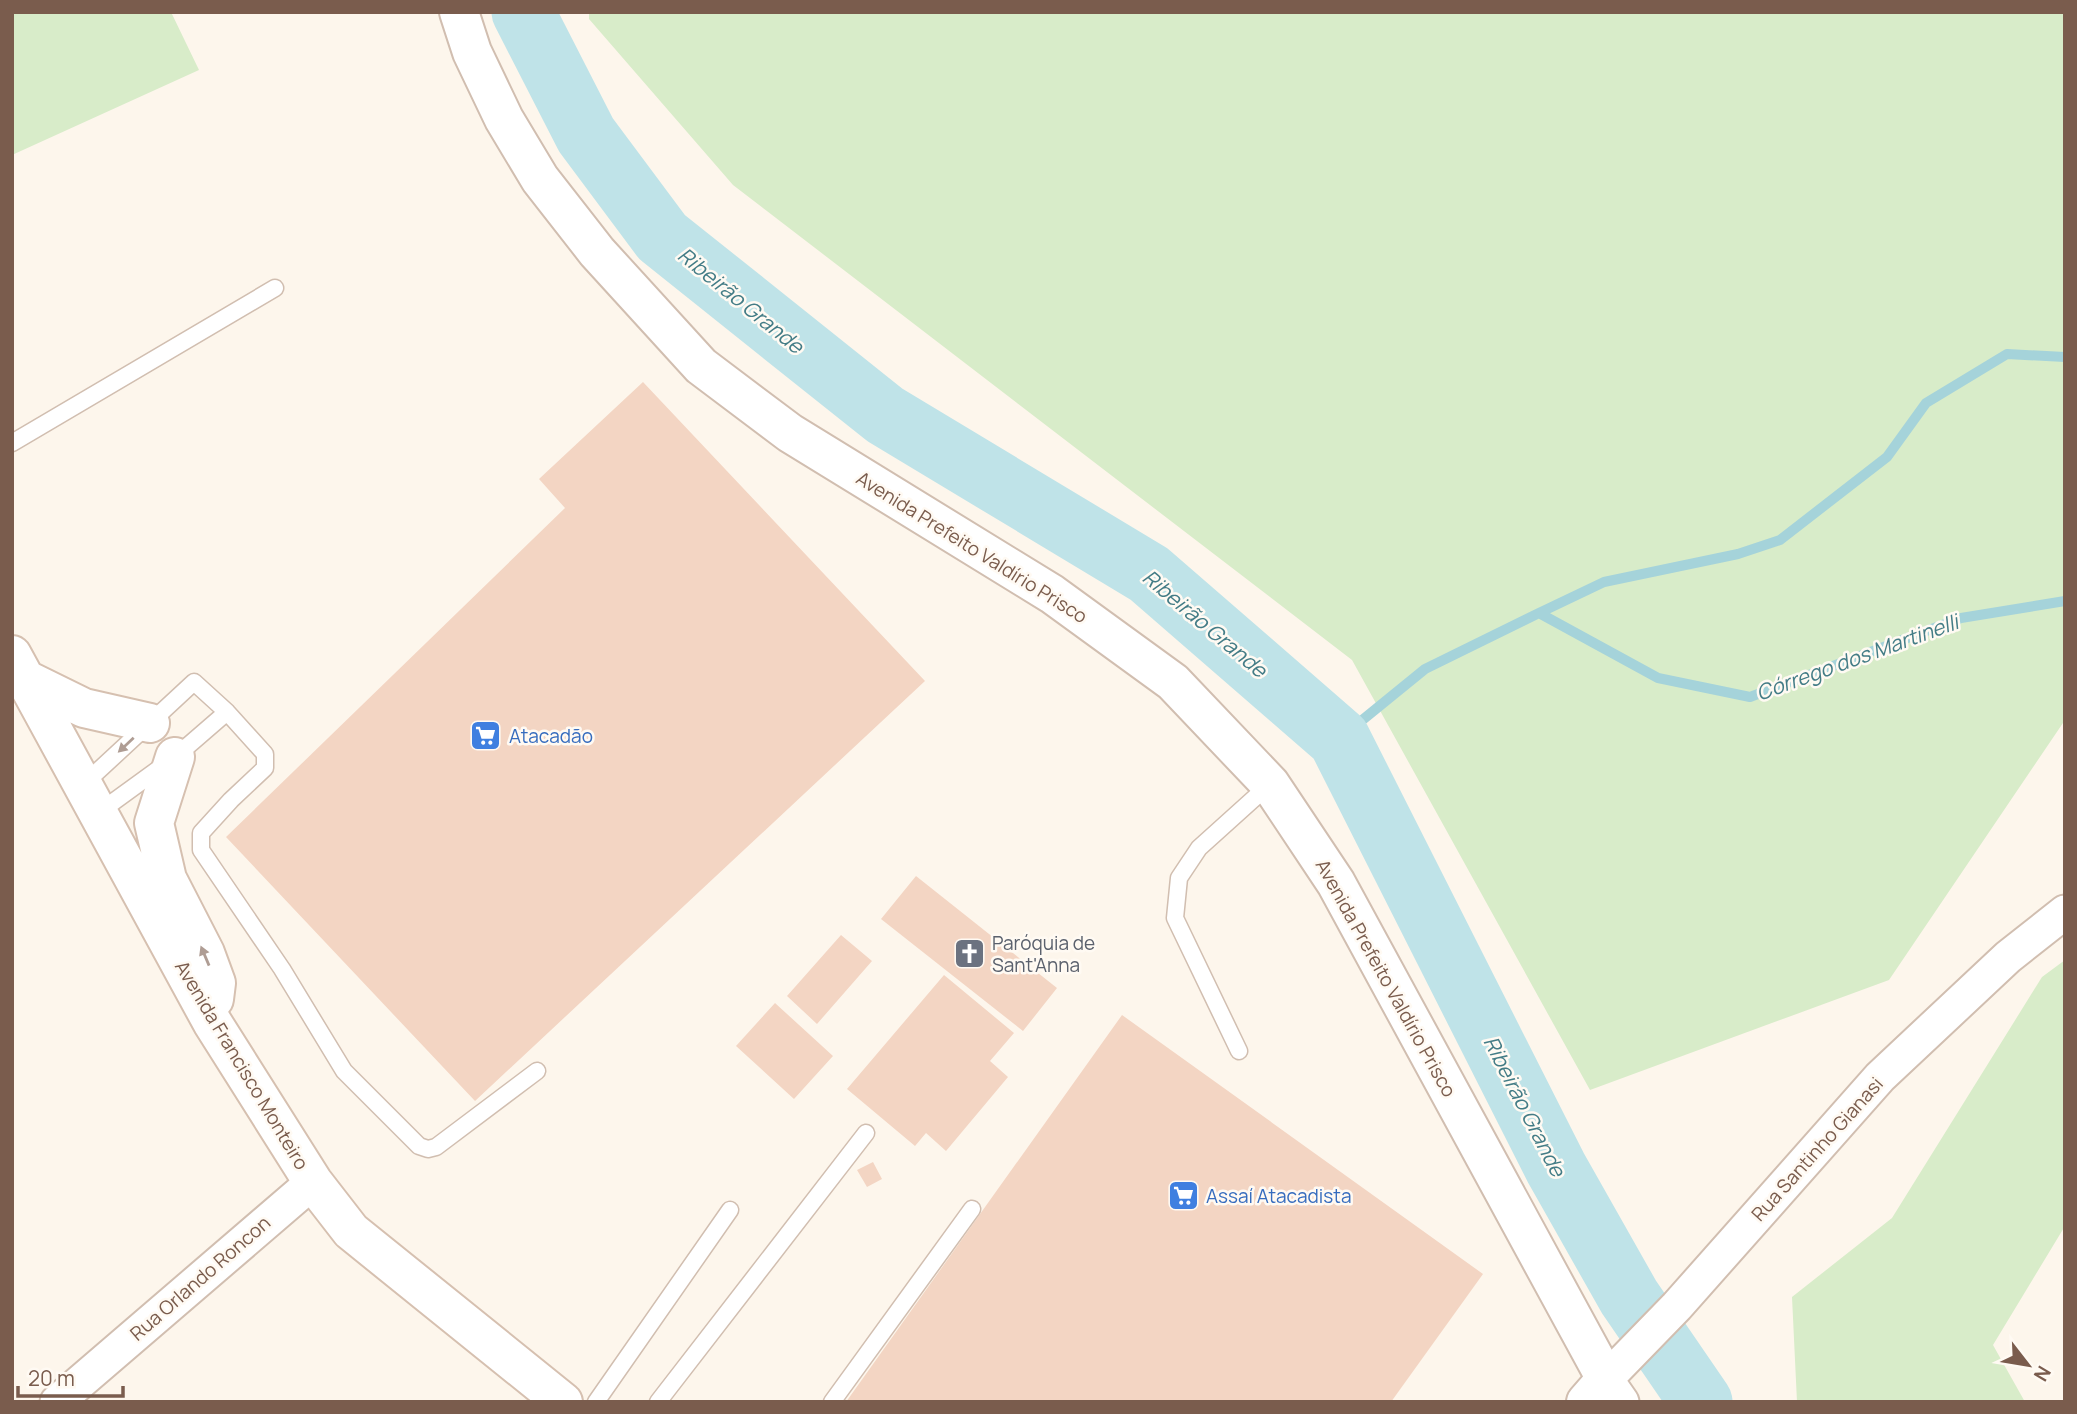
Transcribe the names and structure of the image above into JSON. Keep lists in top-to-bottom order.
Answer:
{
  "streets": {
    "street": [
      "Avenida Prefeito Valdírio Prisco",
      "Avenida Francisco Monteiro",
      "Rua Santinho Gianasi",
      "Rua Orlando Roncon"
    ]
  },
  "crossings": [
    ["Avenida Prefeito Valdírio Prisco", "Rua Santinho Gianasi"],
    ["Avenida Francisco Monteiro", "Rua Orlando Roncon"]
  ],
  "water": ["Ribeirão Grande", "Córrego dos Martinelli"],
  "places": {
    "supermarket": ["Atacadão", "Assaí Atacadista"],
    "church": ["Paróquia de Sant'Anna"]
  },
  "scale_bar": "20 m",
  "north": "bottom right"
}
